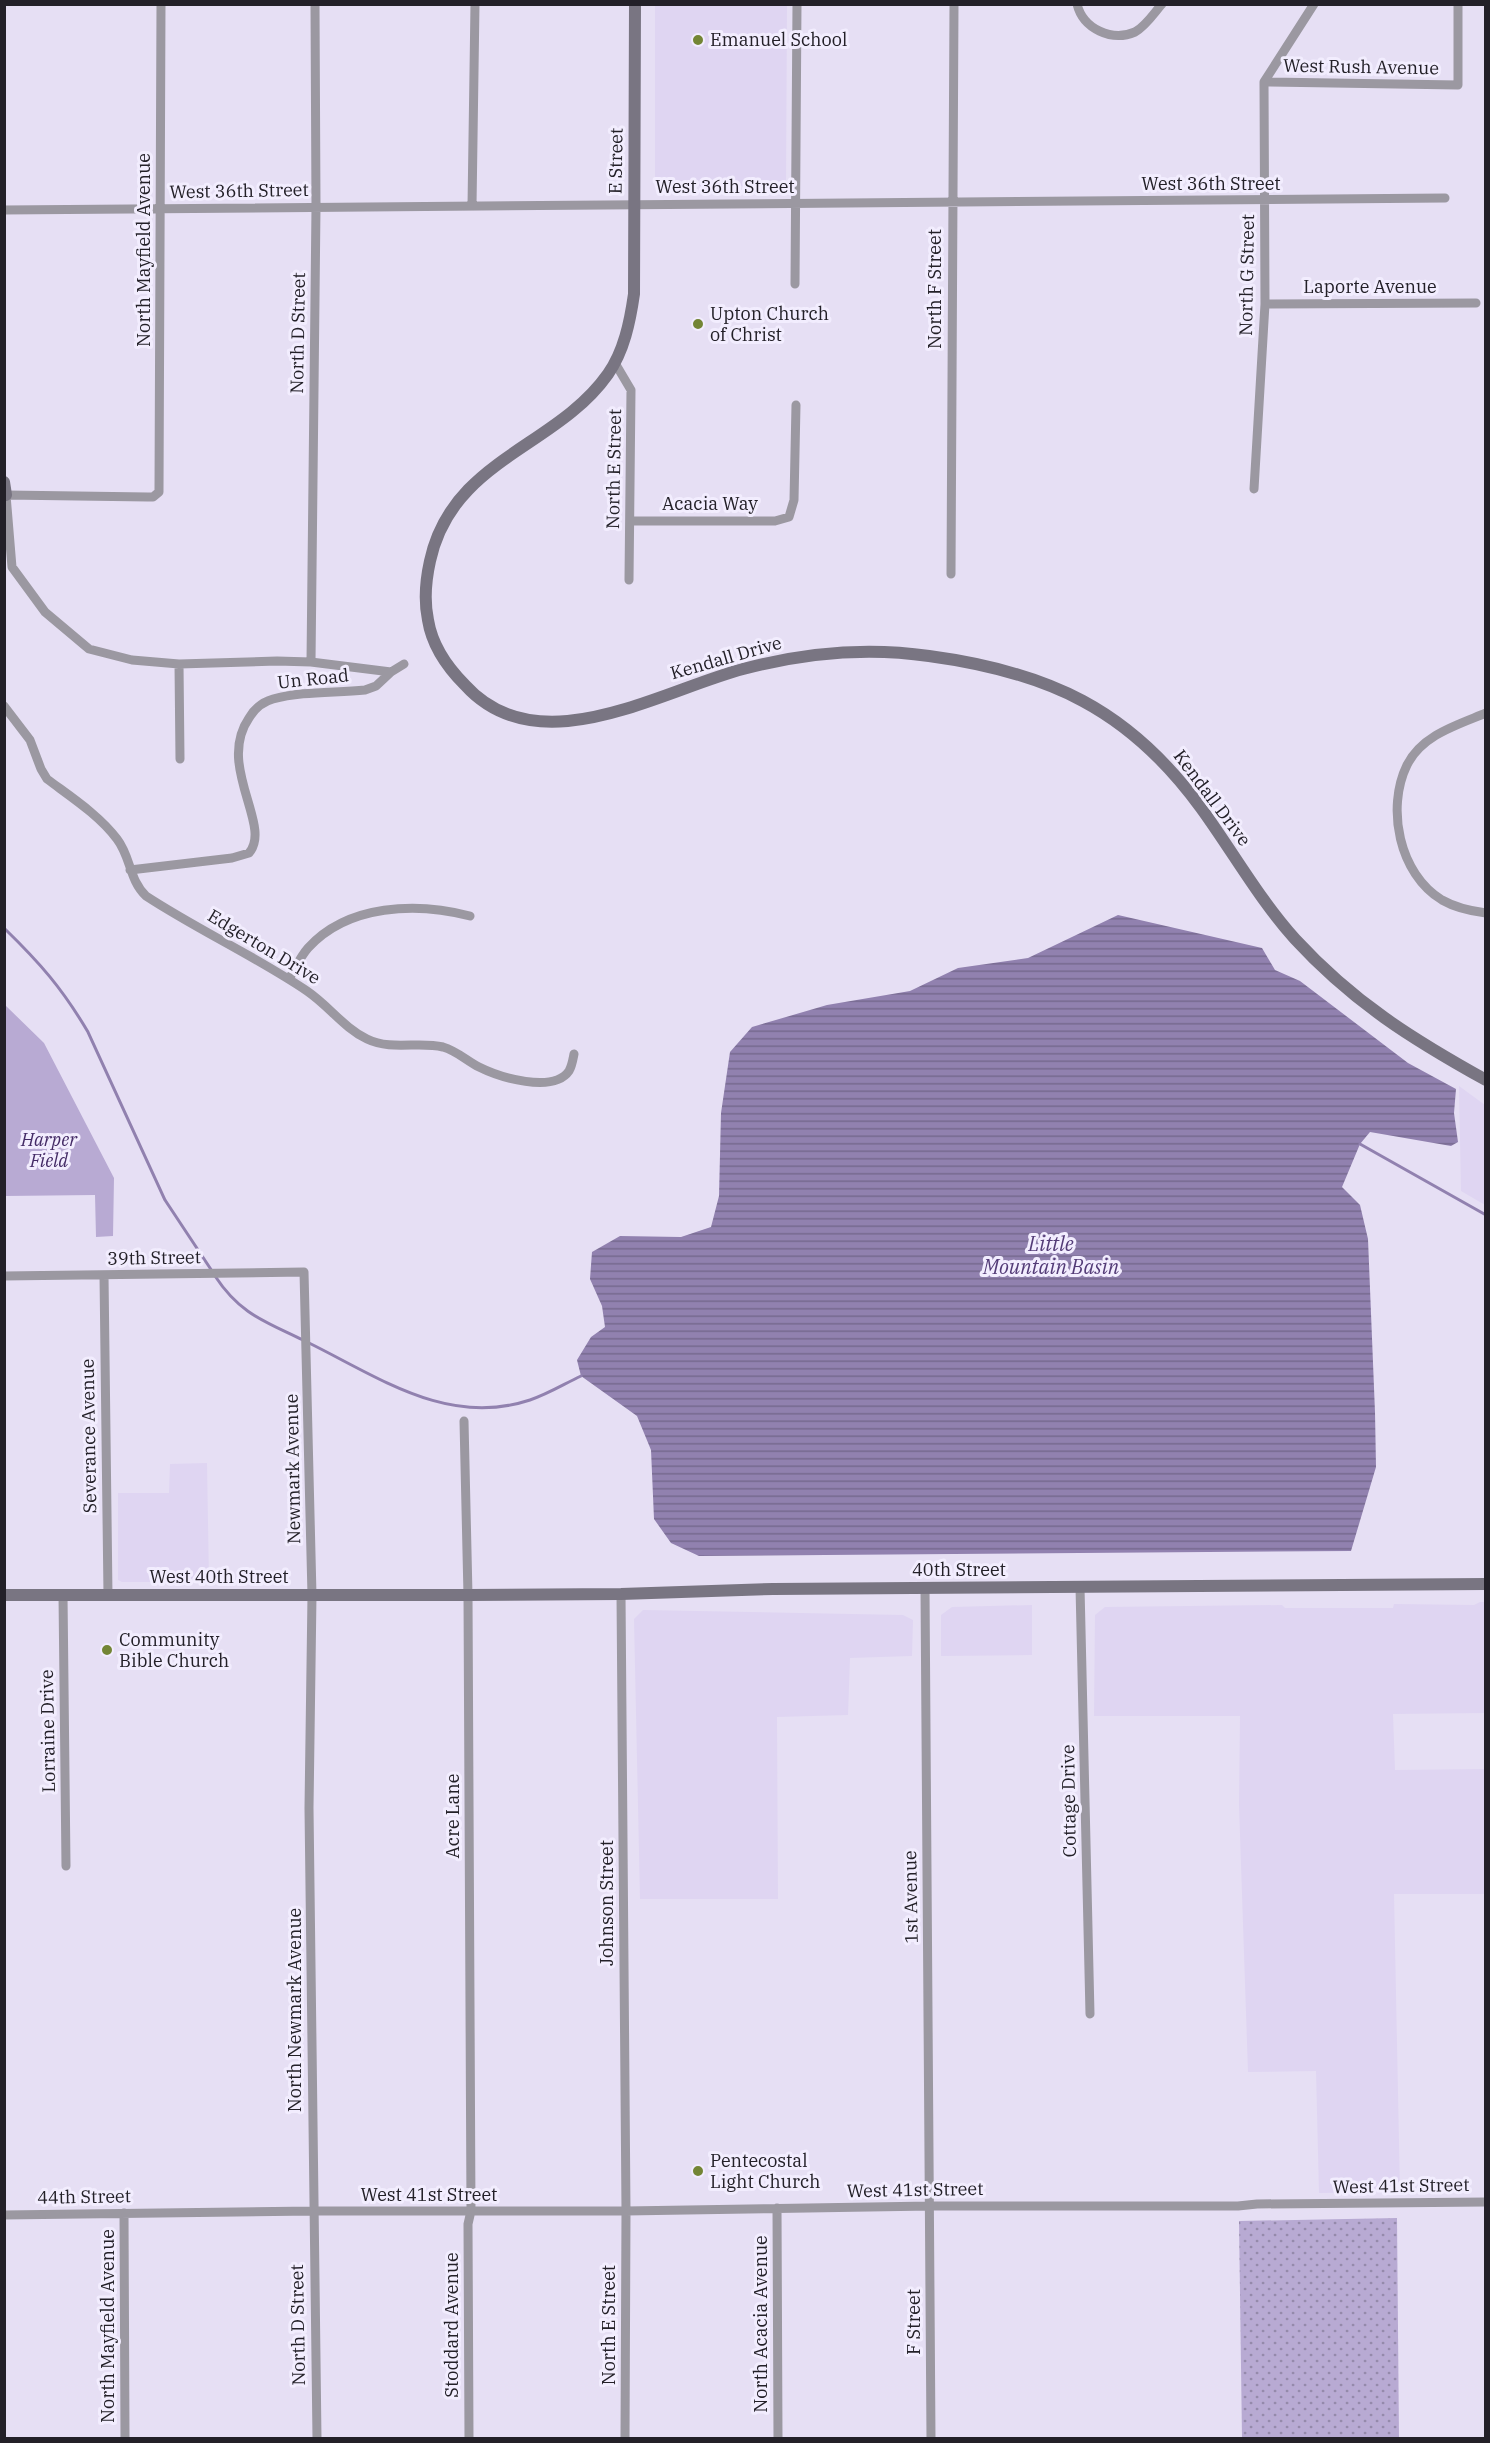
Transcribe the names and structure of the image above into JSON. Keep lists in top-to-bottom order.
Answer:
{
  "streets": {
    "main road": [
      "E Street",
      "Kendall Drive",
      "40th Street",
      "West 40th Street"
    ],
    "street": [
      "West Rush Avenue",
      "West 36th Street",
      "North Mayfield Avenue",
      "North G Street",
      "Laporte Avenue",
      "North F Street",
      "North D Street",
      "North E Street",
      "Acacia Way",
      "Un Road",
      "Edgerton Drive",
      "39th Street",
      "Severance Avenue",
      "Newmark Avenue",
      "Lorraine Drive",
      "Cottage Drive",
      "Acre Lane",
      "1st Avenue",
      "Johnson Street",
      "North Newmark Avenue",
      "West 41st Street",
      "44th Street",
      "F Street",
      "North Acacia Avenue",
      "Stoddard Avenue"
    ]
  },
  "crossings": [
    ["West Rush Avenue", "North G Street"],
    ["E Street", "West 36th Street"],
    ["E Street", "Kendall Drive"],
    ["West 36th Street", "North Mayfield Avenue"],
    ["West 36th Street", "North G Street"],
    ["West 36th Street", "North F Street"],
    ["West 36th Street", "North D Street"],
    ["North Mayfield Avenue", "44th Street"],
    ["North G Street", "Laporte Avenue"],
    ["North D Street", "North Newmark Avenue"],
    ["North D Street", "West 41st Street"],
    ["North E Street", "Acacia Way"],
    ["North E Street", "Kendall Drive"],
    ["North E Street", "Johnson Street"],
    ["North E Street", "West 41st Street"],
    ["Un Road", "Edgerton Drive"],
    ["39th Street", "Severance Avenue"],
    ["39th Street", "Newmark Avenue"],
    ["Severance Avenue", "West 40th Street"],
    ["Newmark Avenue", "West 40th Street"],
    ["Newmark Avenue", "North Newmark Avenue"],
    ["40th Street", "West 40th Street"],
    ["40th Street", "Cottage Drive"],
    ["40th Street", "Acre Lane"],
    ["40th Street", "1st Avenue"],
    ["40th Street", "Johnson Street"],
    ["West 40th Street", "Lorraine Drive"],
    ["Acre Lane", "West 41st Street"],
    ["Acre Lane", "Stoddard Avenue"],
    ["1st Avenue", "West 41st Street"],
    ["1st Avenue", "F Street"],
    ["Johnson Street", "West 41st Street"],
    ["North Newmark Avenue", "West 41st Street"],
    ["West 41st Street", "44th Street"],
    ["West 41st Street", "F Street"],
    ["West 41st Street", "North Acacia Avenue"],
    ["West 41st Street", "Stoddard Avenue"]
  ],
  "water": ["Little Mountain Basin"],
  "parks": ["Harper Field"],
  "places": [
    "Emanuel School",
    "Upton Church of Christ",
    "Community Bible Church",
    "Pentecostal Light Church"
  ]
}
